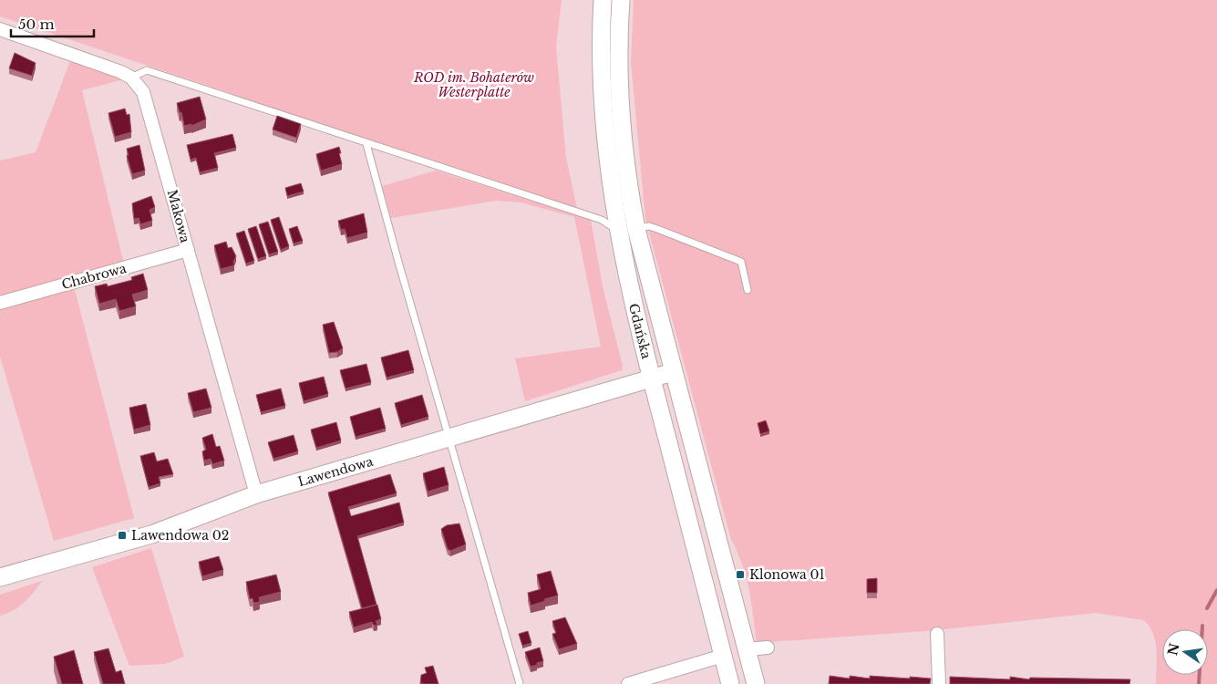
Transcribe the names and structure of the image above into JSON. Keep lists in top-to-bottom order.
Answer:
{
  "streets": {
    "main road": ["Gdańska", "Lawendowa"],
    "street": ["Makowa", "Chabrowa"]
  },
  "crossings": [
    ["Makowa", "Chabrowa"],
    ["Makowa", "Lawendowa"],
    ["Gdańska", "Lawendowa"]
  ],
  "parks": ["ROD im. Bohaterów Westerplatte"],
  "places": {
    "transit": ["Lawendowa 02", "Klonowa 01"]
  },
  "scale_bar": "50 m",
  "north": "left"
}
